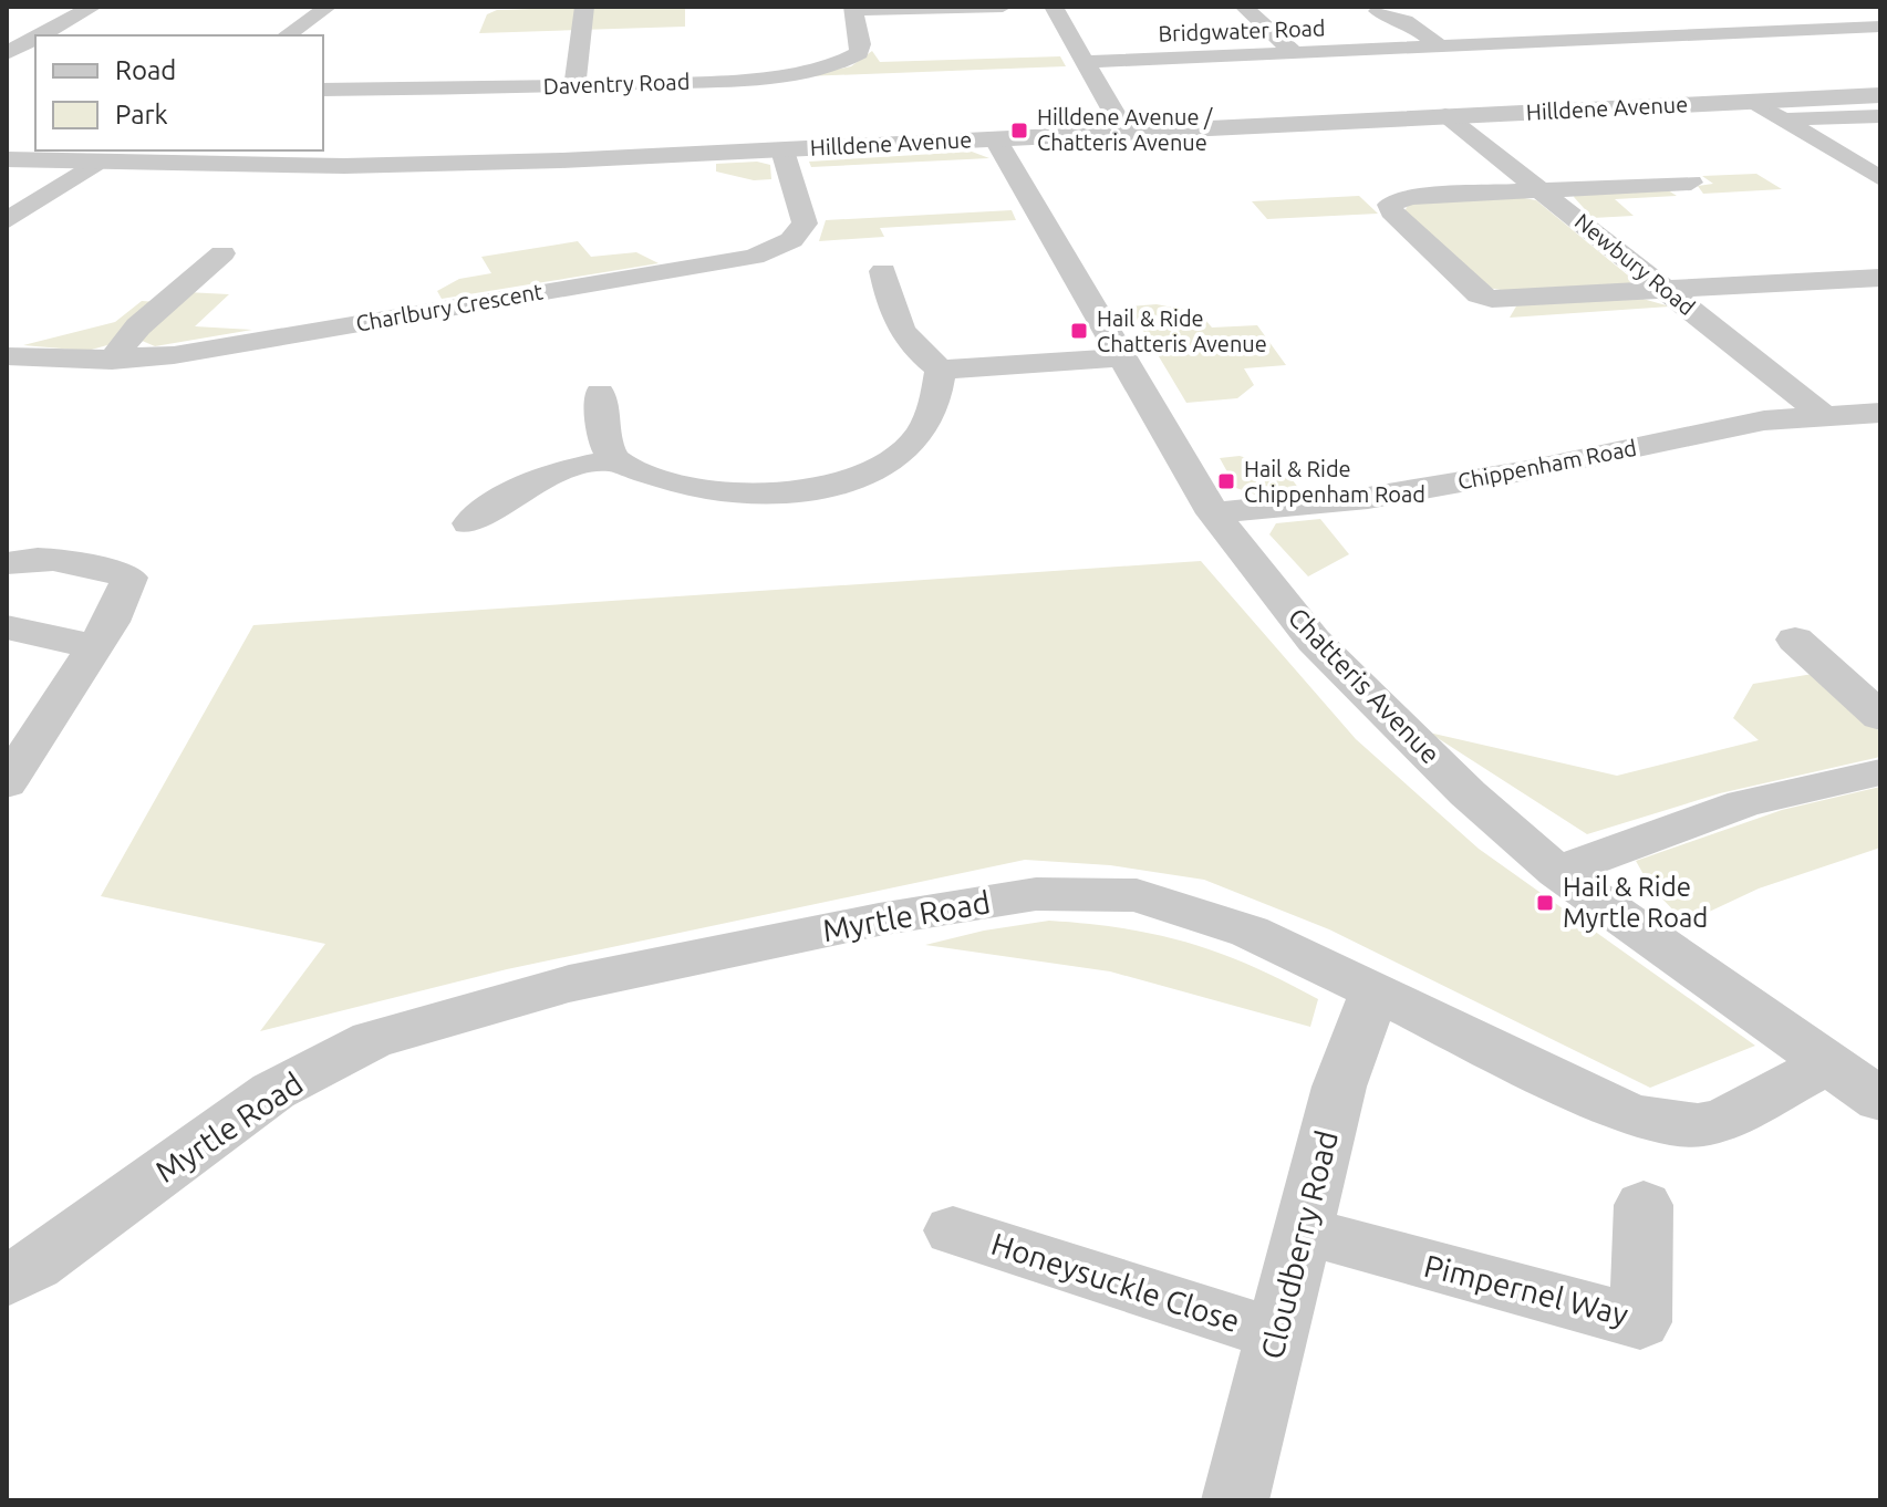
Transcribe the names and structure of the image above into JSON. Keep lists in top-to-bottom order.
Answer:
{
  "streets": {
    "street": [
      "Bridgwater Road",
      "Daventry Road",
      "Hilldene Avenue",
      "Newbury Road",
      "Charlbury Crescent",
      "Chippenham Road",
      "Chatteris Avenue",
      "Myrtle Road",
      "Cloudberry Road",
      "Honeysuckle Close",
      "Pimpernel Way"
    ]
  },
  "crossings": [
    ["Hilldene Avenue", "Newbury Road"],
    ["Hilldene Avenue", "Charlbury Crescent"],
    ["Hilldene Avenue", "Chatteris Avenue"],
    ["Newbury Road", "Chippenham Road"],
    ["Chippenham Road", "Chatteris Avenue"],
    ["Chatteris Avenue", "Myrtle Road"],
    ["Myrtle Road", "Cloudberry Road"],
    ["Cloudberry Road", "Honeysuckle Close"],
    ["Cloudberry Road", "Pimpernel Way"]
  ],
  "places": {
    "transit": [
      "Hilldene Avenue / Chatteris Avenue",
      "Hail & Ride Chatteris Avenue",
      "Hail & Ride Chippenham Road",
      "Hail & Ride Myrtle Road"
    ]
  },
  "legend": ["Road", "Park"]
}
